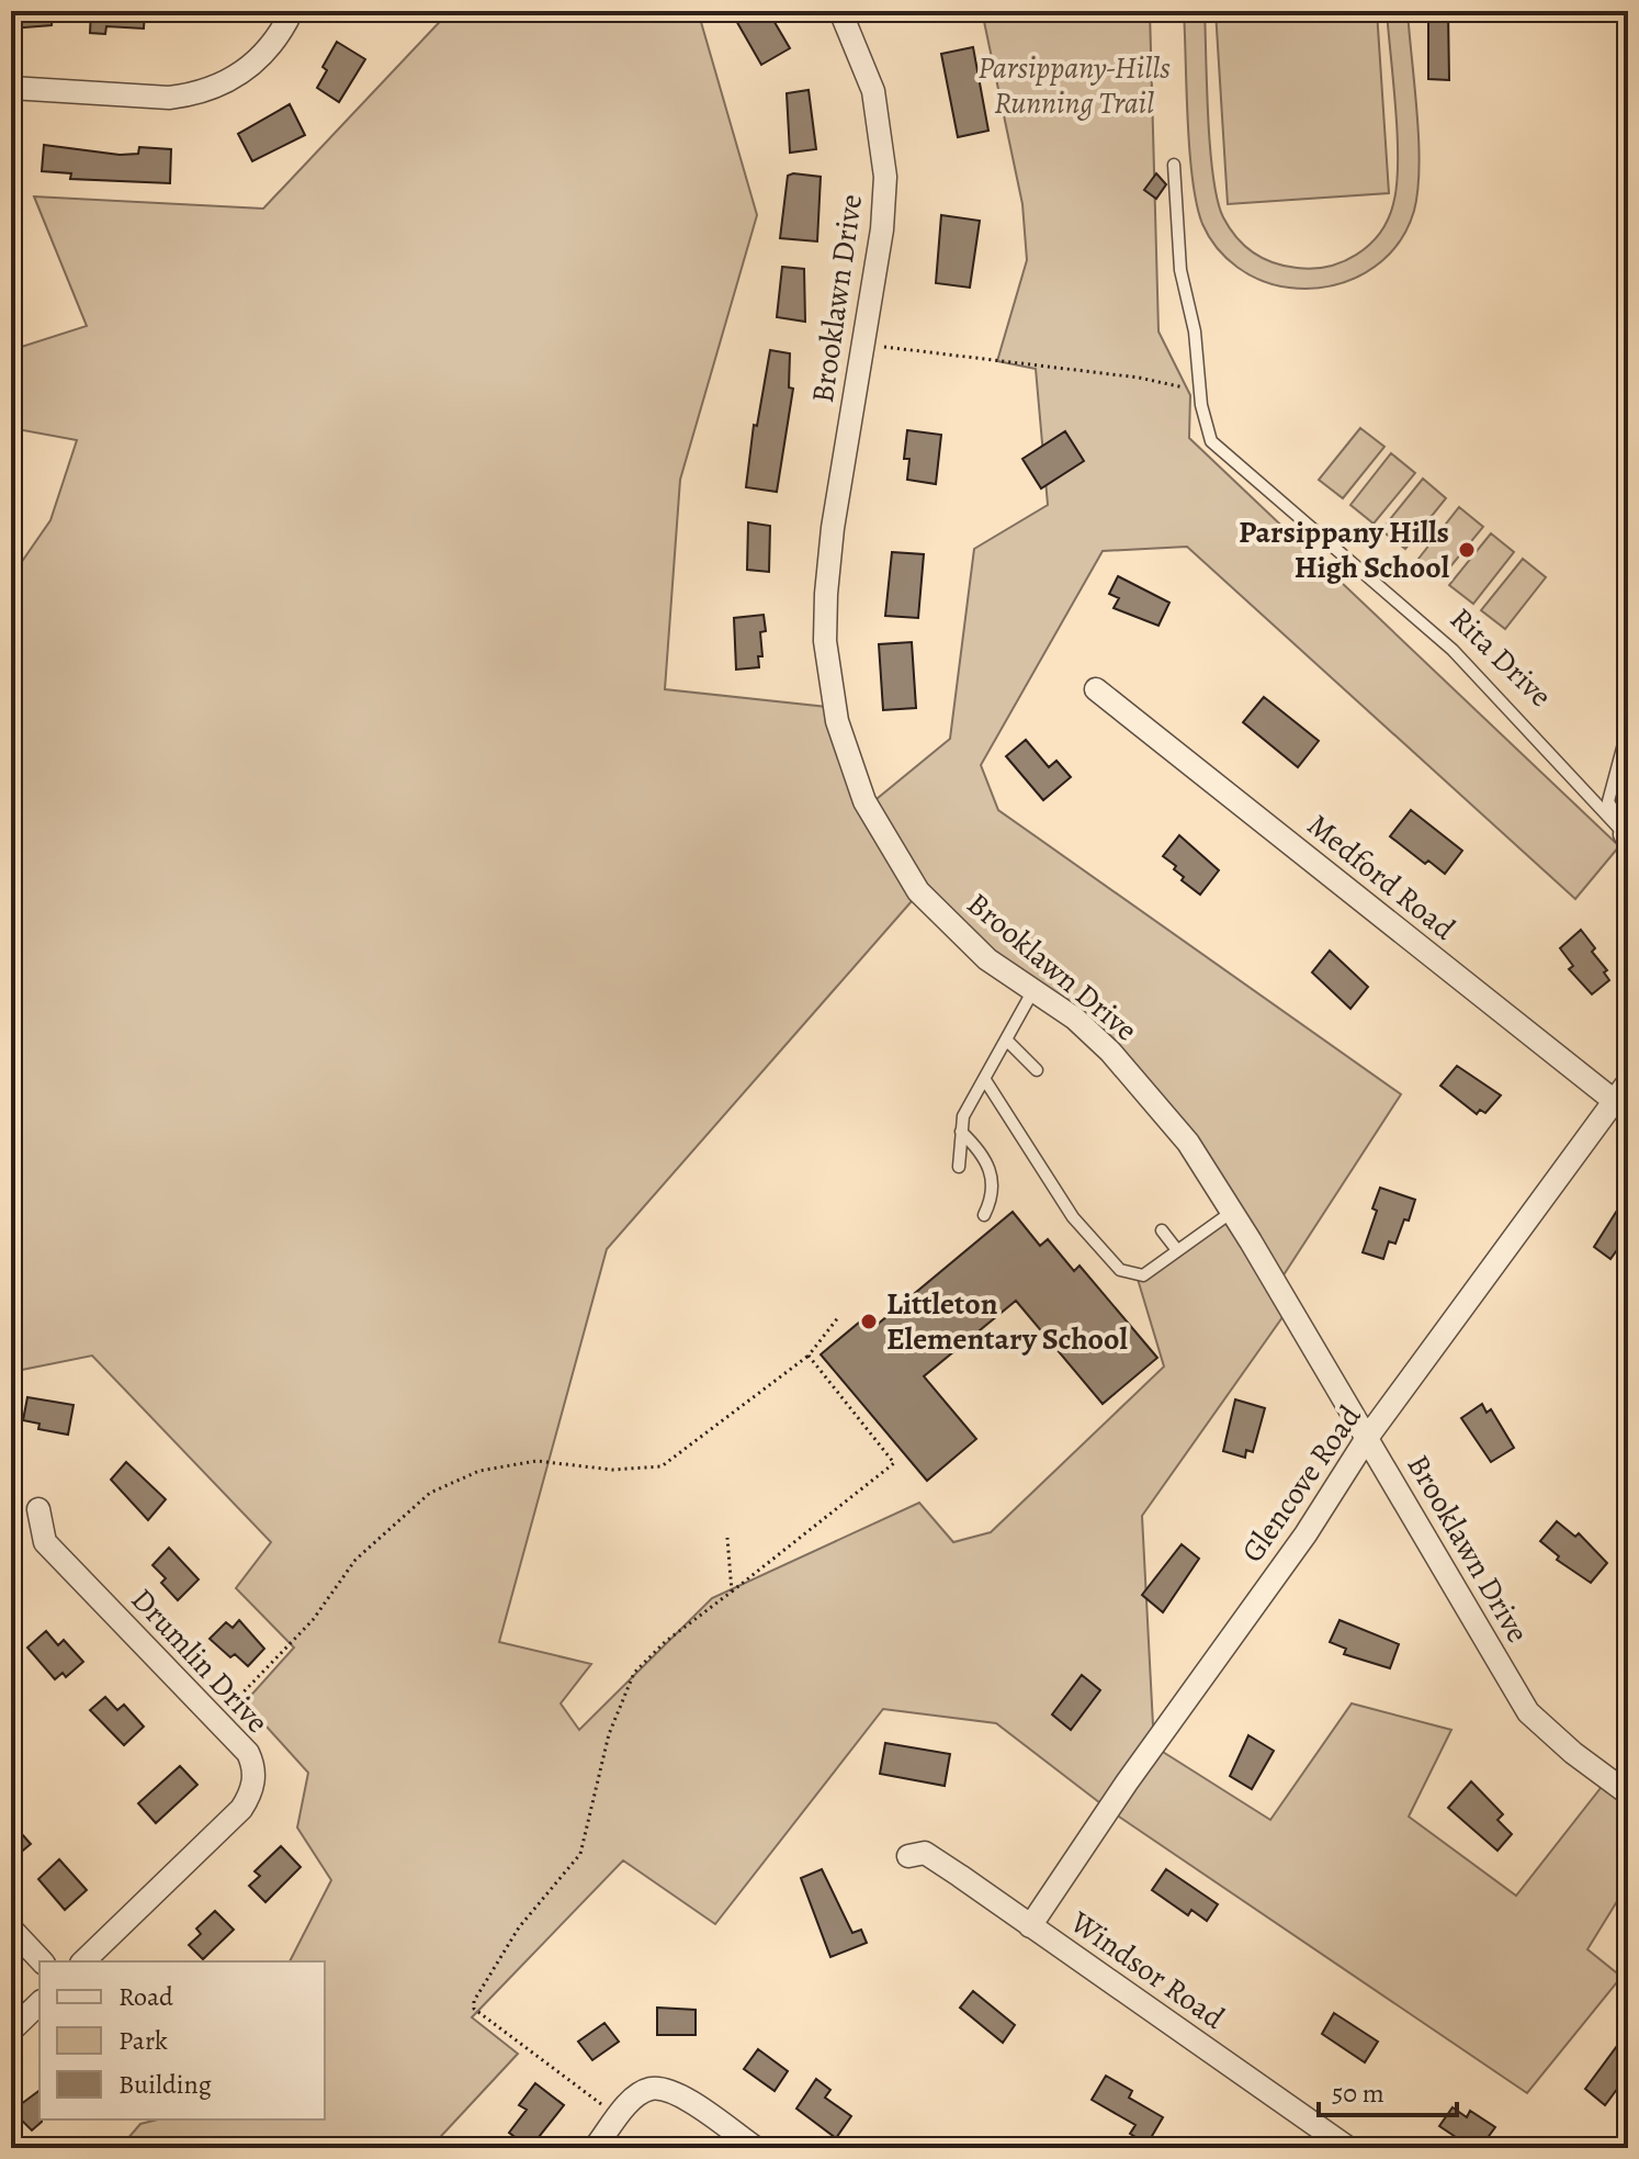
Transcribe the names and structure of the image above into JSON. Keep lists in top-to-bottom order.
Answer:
{
  "streets": {
    "street": [
      "Brooklawn Drive",
      "Medford Road",
      "Glencove Road",
      "Drumlin Drive",
      "Windsor Road"
    ],
    "lane": ["Rita Drive"]
  },
  "crossings": [
    ["Brooklawn Drive", "Glencove Road"],
    ["Medford Road", "Glencove Road"],
    ["Glencove Road", "Windsor Road"]
  ],
  "parks": ["Parsippany-Hills Running Trail"],
  "places": ["Parsippany Hills High School", "Littleton Elementary School"],
  "legend": ["Road", "Park", "Building"],
  "scale_bar": "50 m"
}
